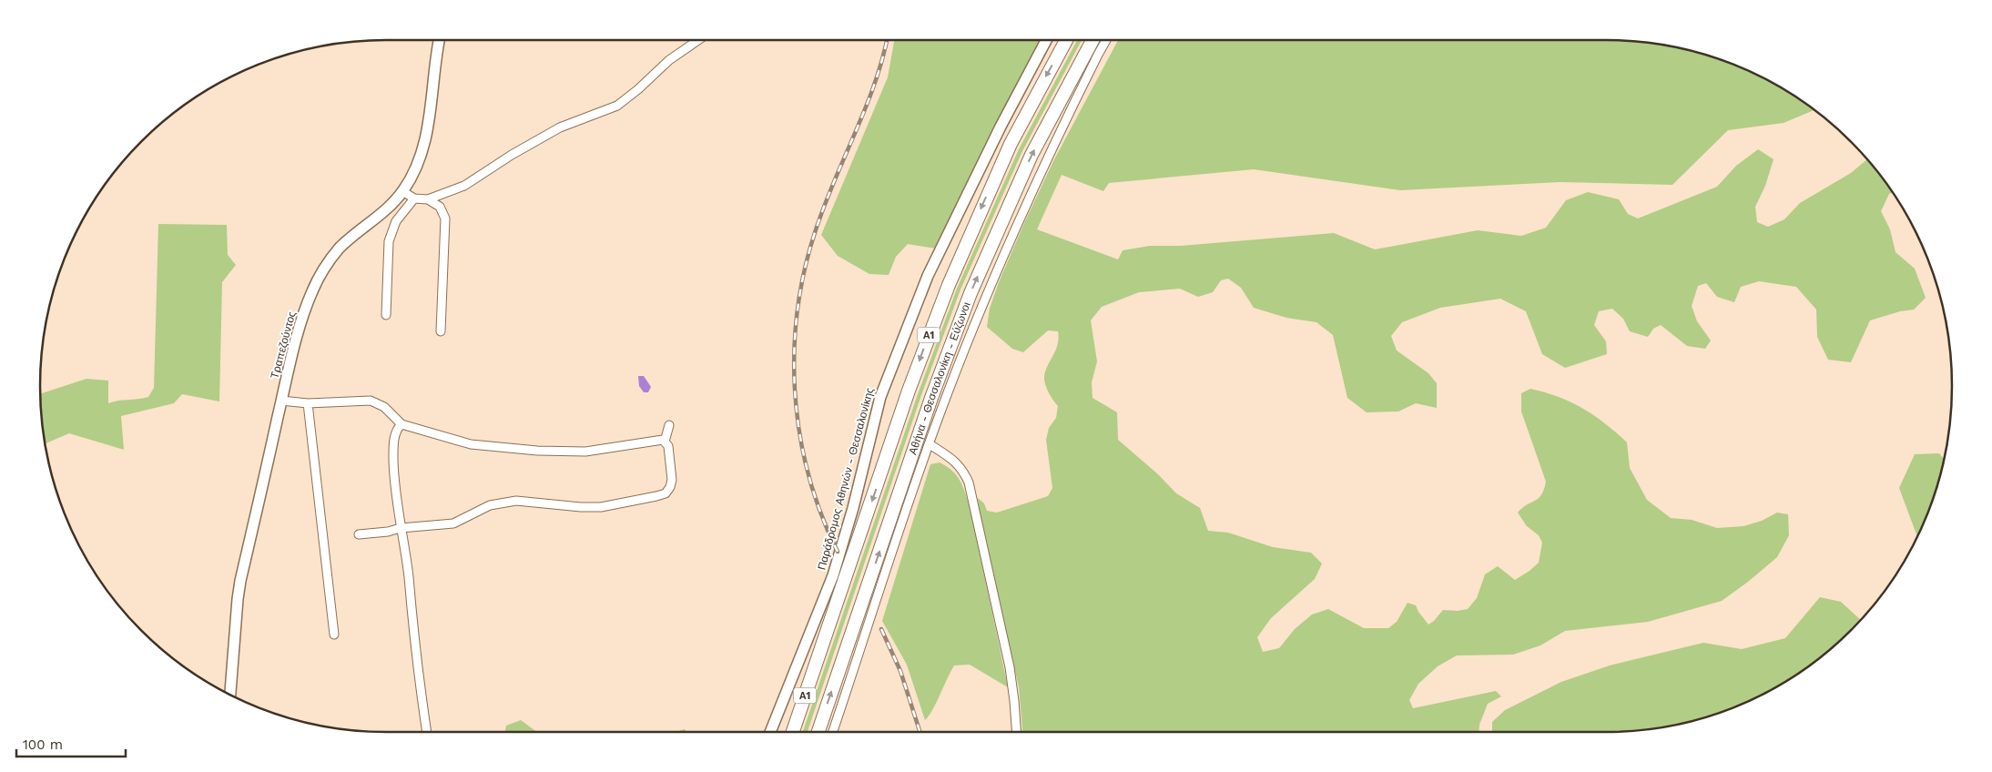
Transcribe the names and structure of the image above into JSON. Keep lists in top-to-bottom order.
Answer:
{
  "streets": {
    "highway": ["Α1", "Αθήνα - Θεσσαλονίκη - Εύζωνοι"],
    "main road": ["Τραπεζούντος", "Παράδρομος Αθηνών - Θεσσαλονίκης"]
  },
  "scale_bar": "100 m"
}
